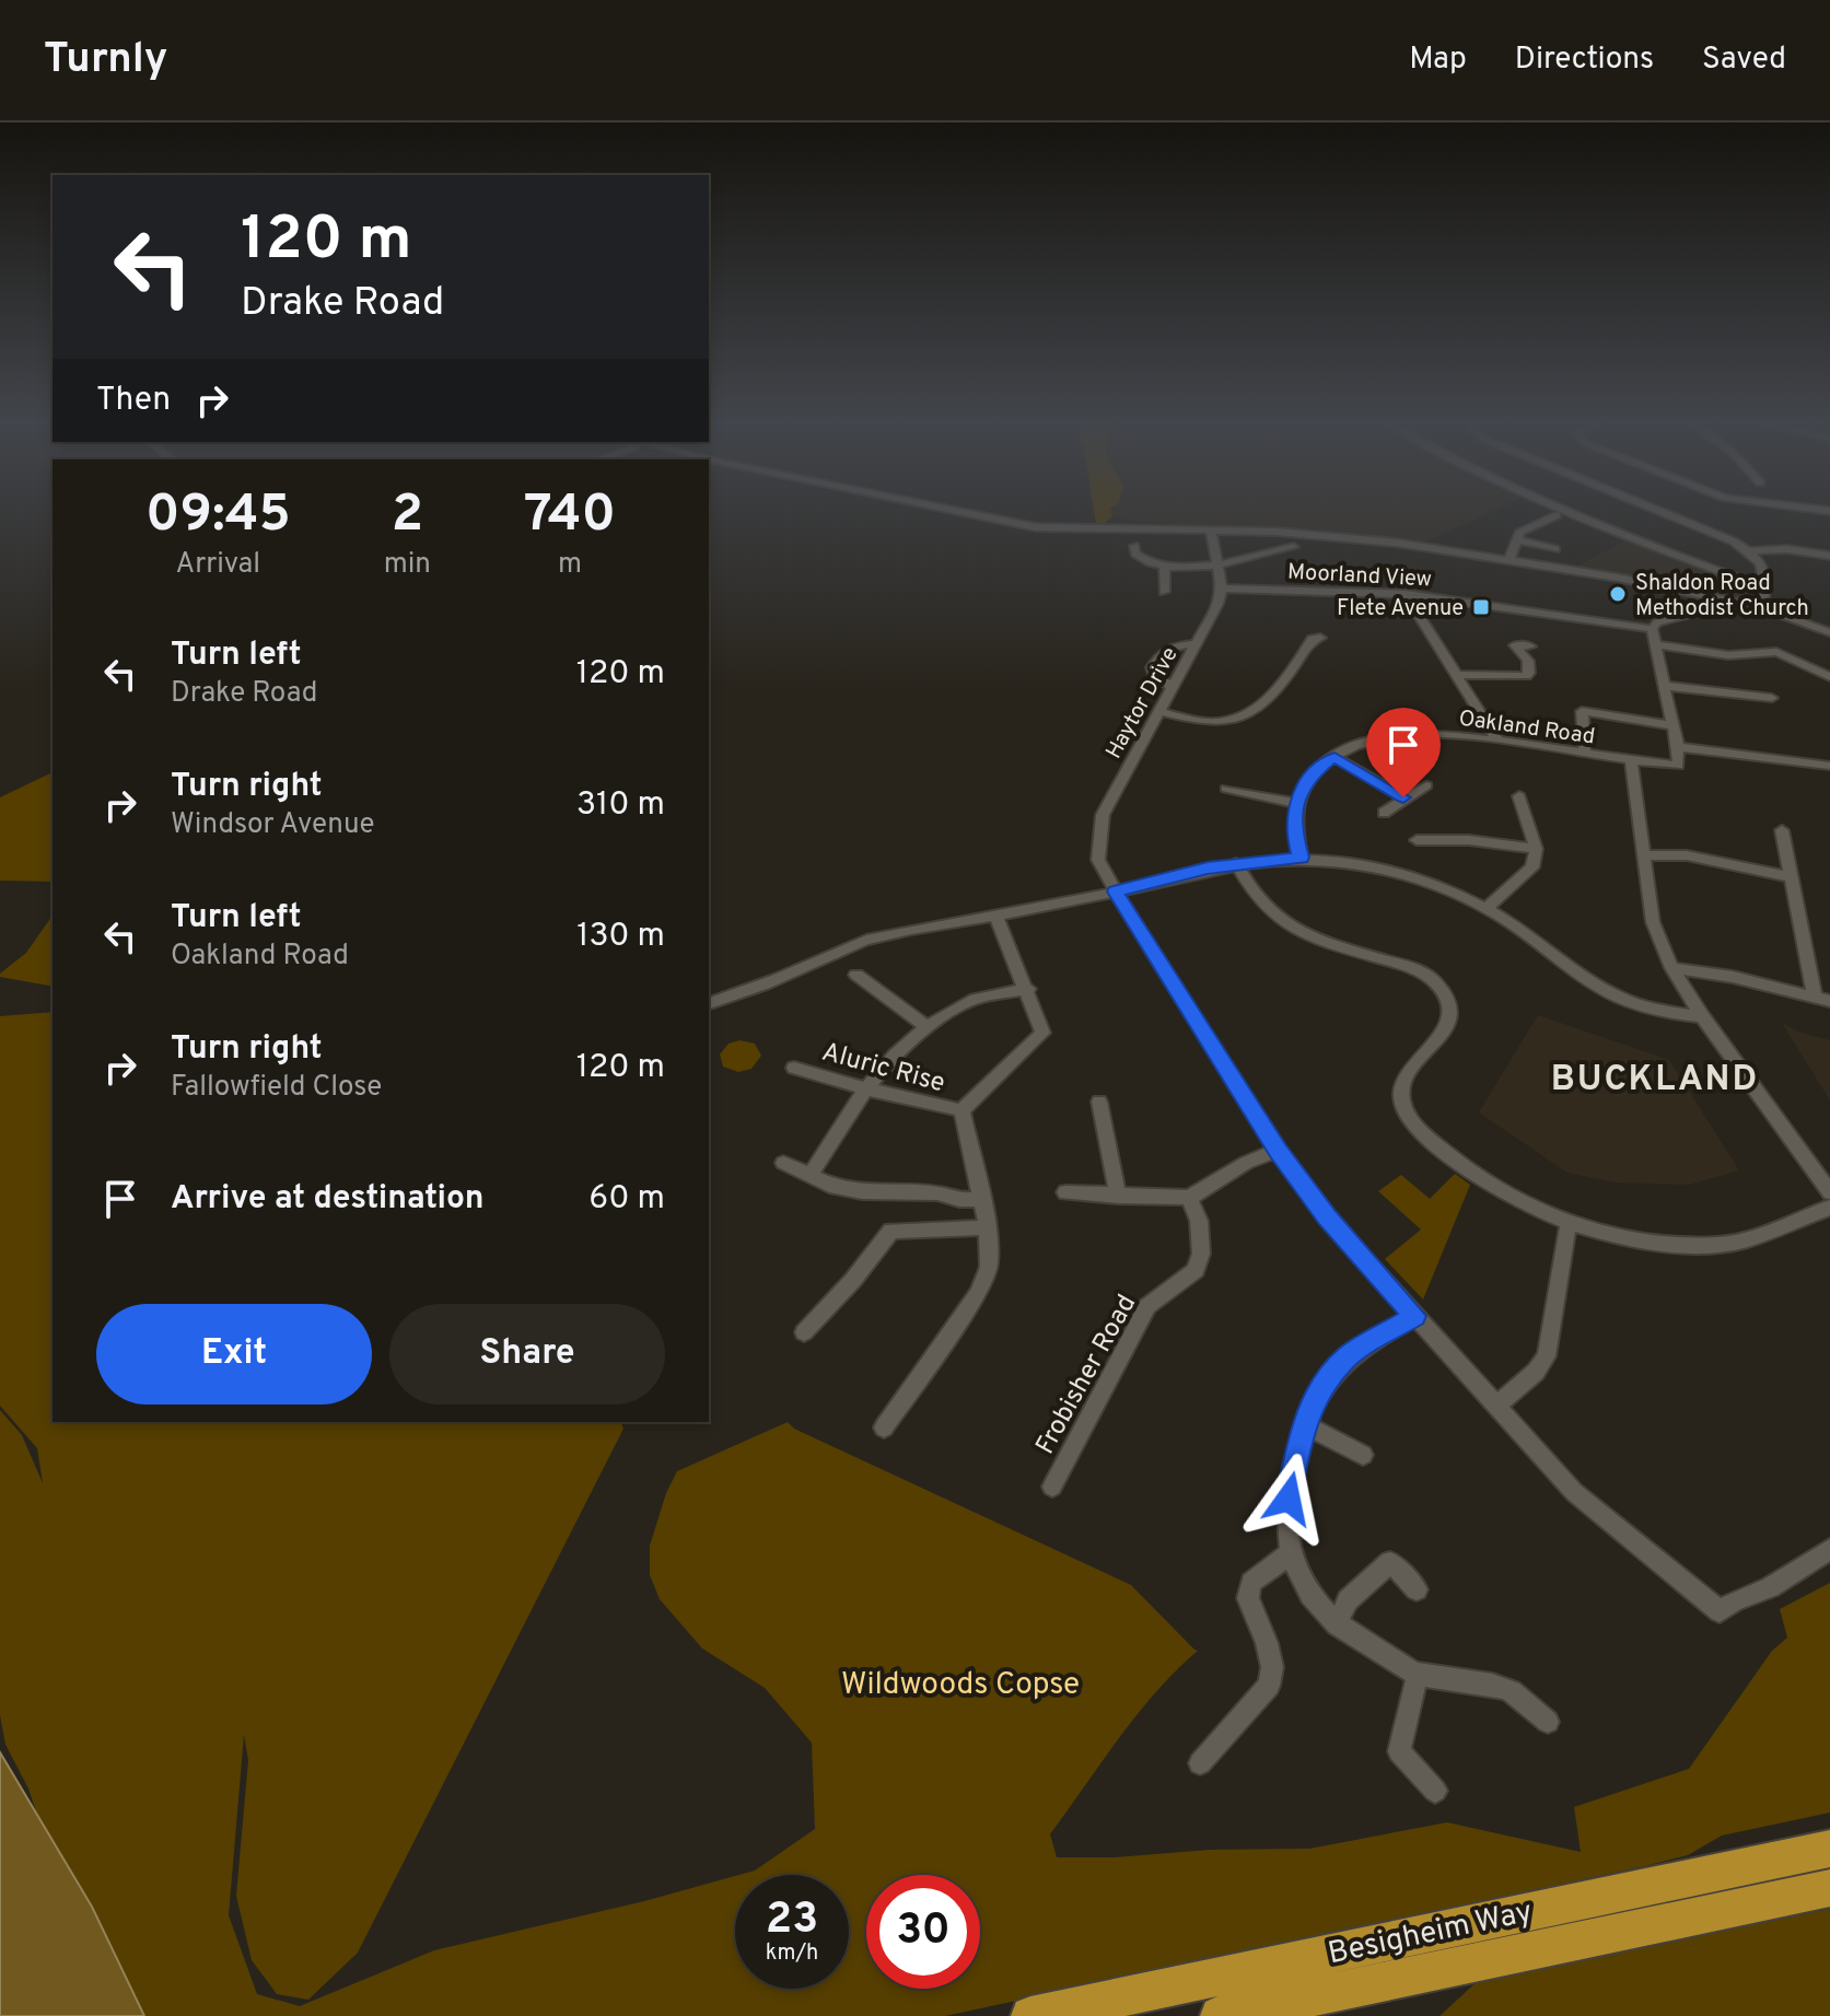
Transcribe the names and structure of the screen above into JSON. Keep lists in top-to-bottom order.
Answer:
{
  "streets": {
    "highway": ["Besigheim Way"],
    "street": [
      "Moorland View",
      "Haytor Drive",
      "Oakland Road",
      "Aluric Rise",
      "Frobisher Road"
    ]
  },
  "crossings": [
    ["Moorland View", "Haytor Drive"]
  ],
  "districts": ["BUCKLAND"],
  "parks": ["Wildwoods Copse"],
  "places": {
    "other": ["Shaldon Road Methodist Church"],
    "transit": ["Flete Avenue"]
  },
  "page": {
    "header": "Turnly",
    "nav": ["Map", "Directions", "Saved"],
    "turn": ["120 m", "Drake Road"],
    "then": "Then",
    "eta": [
      "09:45",
      "Arrival",
      "2",
      "min",
      "740",
      "m"
    ],
    "list": [
      {
        "name": "Turn left",
        "note": "Drake Road",
        "value": "120 m"
      },
      {
        "name": "Turn right",
        "note": "Windsor Avenue",
        "value": "310 m"
      },
      {
        "name": "Turn left",
        "note": "Oakland Road",
        "value": "130 m"
      },
      {
        "name": "Turn right",
        "note": "Fallowfield Close",
        "value": "120 m"
      },
      {
        "name": "Arrive at destination",
        "value": "60 m"
      }
    ],
    "buttons": ["Exit", "Share"],
    "speed": "23 km/h",
    "limit": "30"
  }
}
